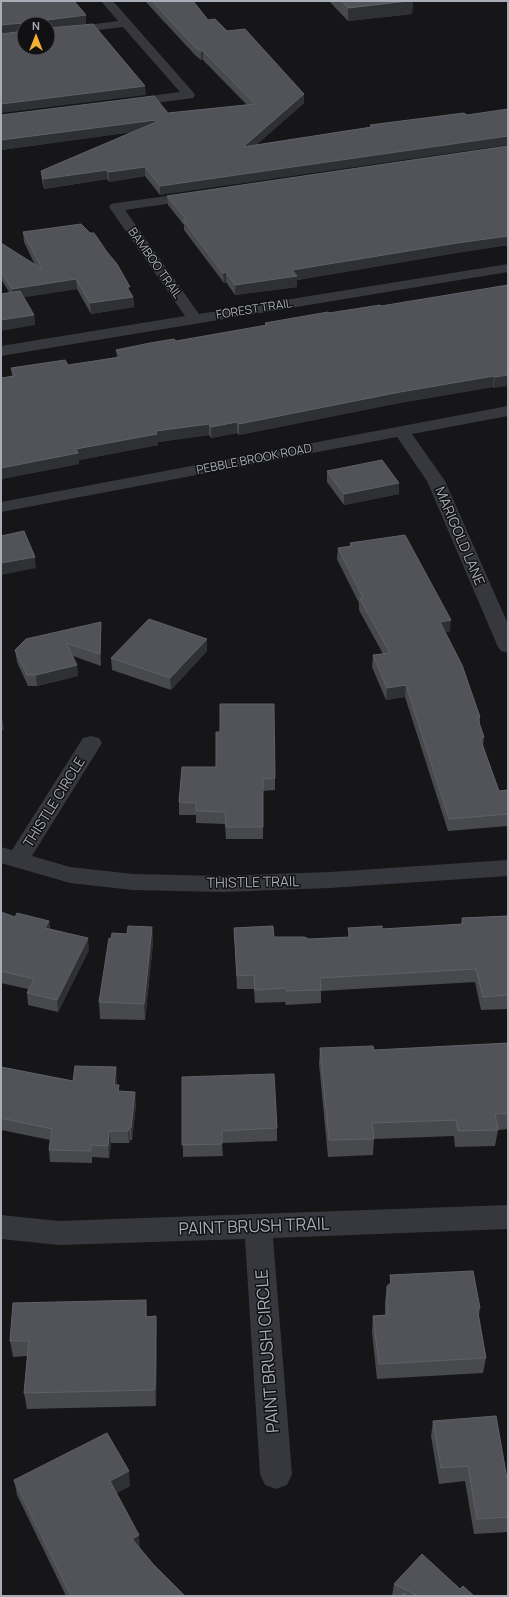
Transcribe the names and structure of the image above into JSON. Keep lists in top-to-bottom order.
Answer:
{
  "streets": {
    "street": [
      "BAMBOO TRAIL",
      "FOREST TRAIL",
      "PEBBLE BROOK ROAD",
      "MARIGOLD LANE",
      "THISTLE CIRCLE",
      "THISTLE TRAIL",
      "PAINT BRUSH TRAIL",
      "PAINT BRUSH CIRCLE"
    ]
  },
  "crossings": [
    ["BAMBOO TRAIL", "FOREST TRAIL"],
    ["PEBBLE BROOK ROAD", "MARIGOLD LANE"],
    ["THISTLE CIRCLE", "THISTLE TRAIL"],
    ["PAINT BRUSH TRAIL", "PAINT BRUSH CIRCLE"]
  ],
  "north": "top"
}
